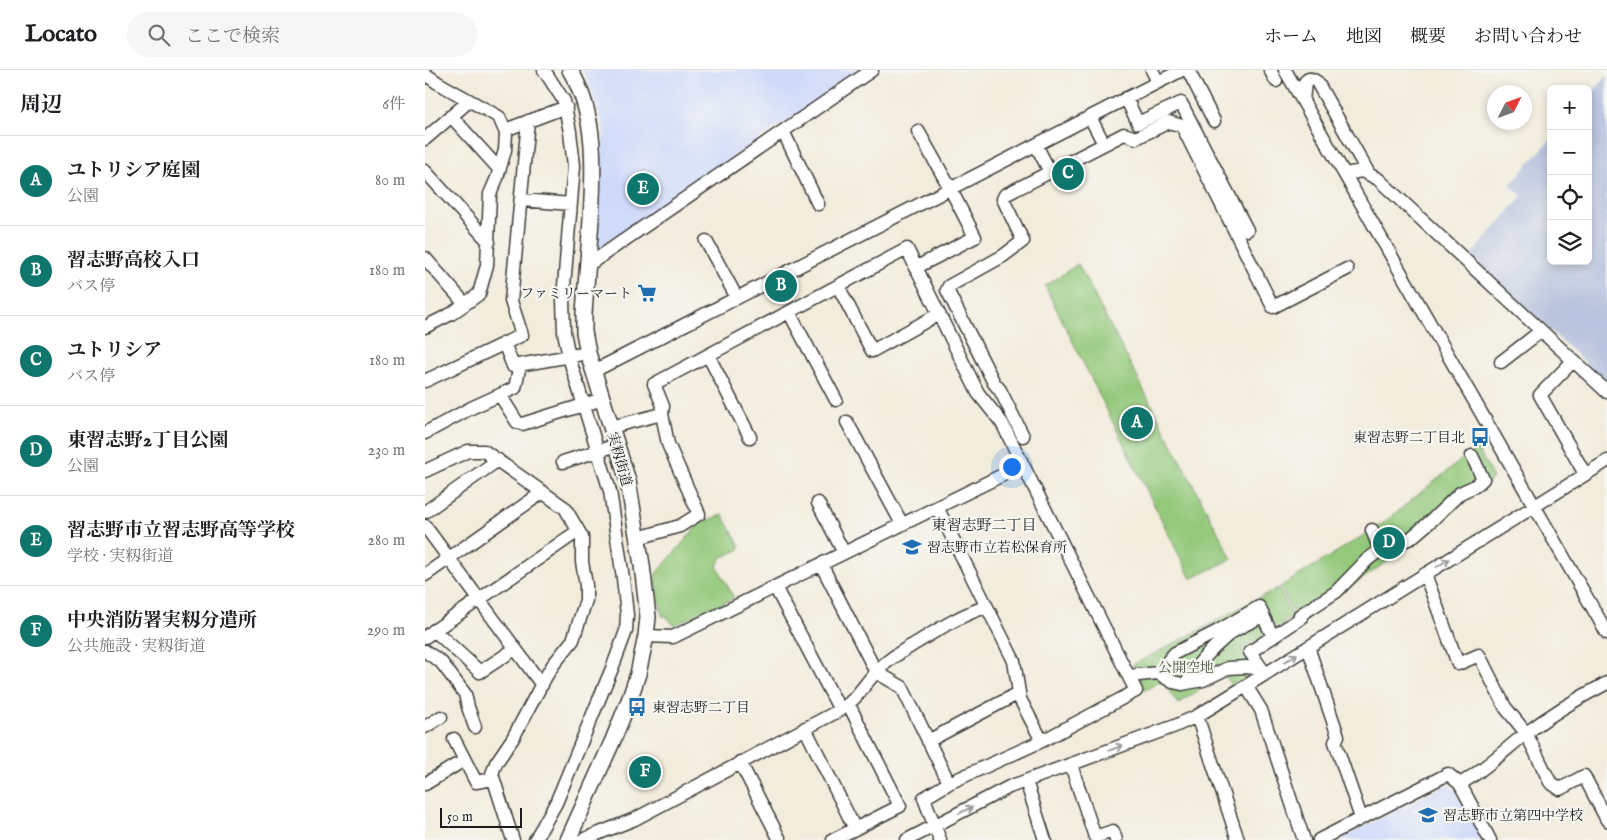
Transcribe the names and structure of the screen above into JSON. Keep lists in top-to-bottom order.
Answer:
{
  "streets": {
    "main road": ["実籾街道"]
  },
  "districts": ["東習志野二丁目"],
  "parks": ["公開空地"],
  "places": {
    "supermarket": ["ファミリーマート"],
    "bus stop": ["東習志野二丁目北", "東習志野二丁目"],
    "school or university": ["習志野市立若松保育所", "習志野市立第四中学校"]
  },
  "scale_bar": "50 m",
  "north": "top right",
  "page": {
    "header": "Locato",
    "search": "ここで検索",
    "nav": [
      "ホーム",
      "地図",
      "概要",
      "お問い合わせ"
    ],
    "heading": ["周辺", "6件"],
    "map_buttons": ["+", "−"],
    "list": [
      {
        "mark": "A",
        "name": "ユトリシア庭園",
        "note": "公園",
        "value": "80 m"
      },
      {
        "mark": "B",
        "name": "習志野高校入口",
        "note": "バス停",
        "value": "180 m"
      },
      {
        "mark": "C",
        "name": "ユトリシア",
        "note": "バス停",
        "value": "180 m"
      },
      {
        "mark": "D",
        "name": "東習志野2丁目公園",
        "note": "公園",
        "value": "230 m"
      },
      {
        "mark": "E",
        "name": "習志野市立習志野高等学校",
        "note": "学校 · 実籾街道",
        "value": "280 m"
      },
      {
        "mark": "F",
        "name": "中央消防署実籾分遣所",
        "note": "公共施設 · 実籾街道",
        "value": "290 m"
      }
    ],
    "pins": [
      "C",
      "E",
      "B",
      "A",
      "D",
      "F"
    ],
    "scale": "50 m"
  }
}
